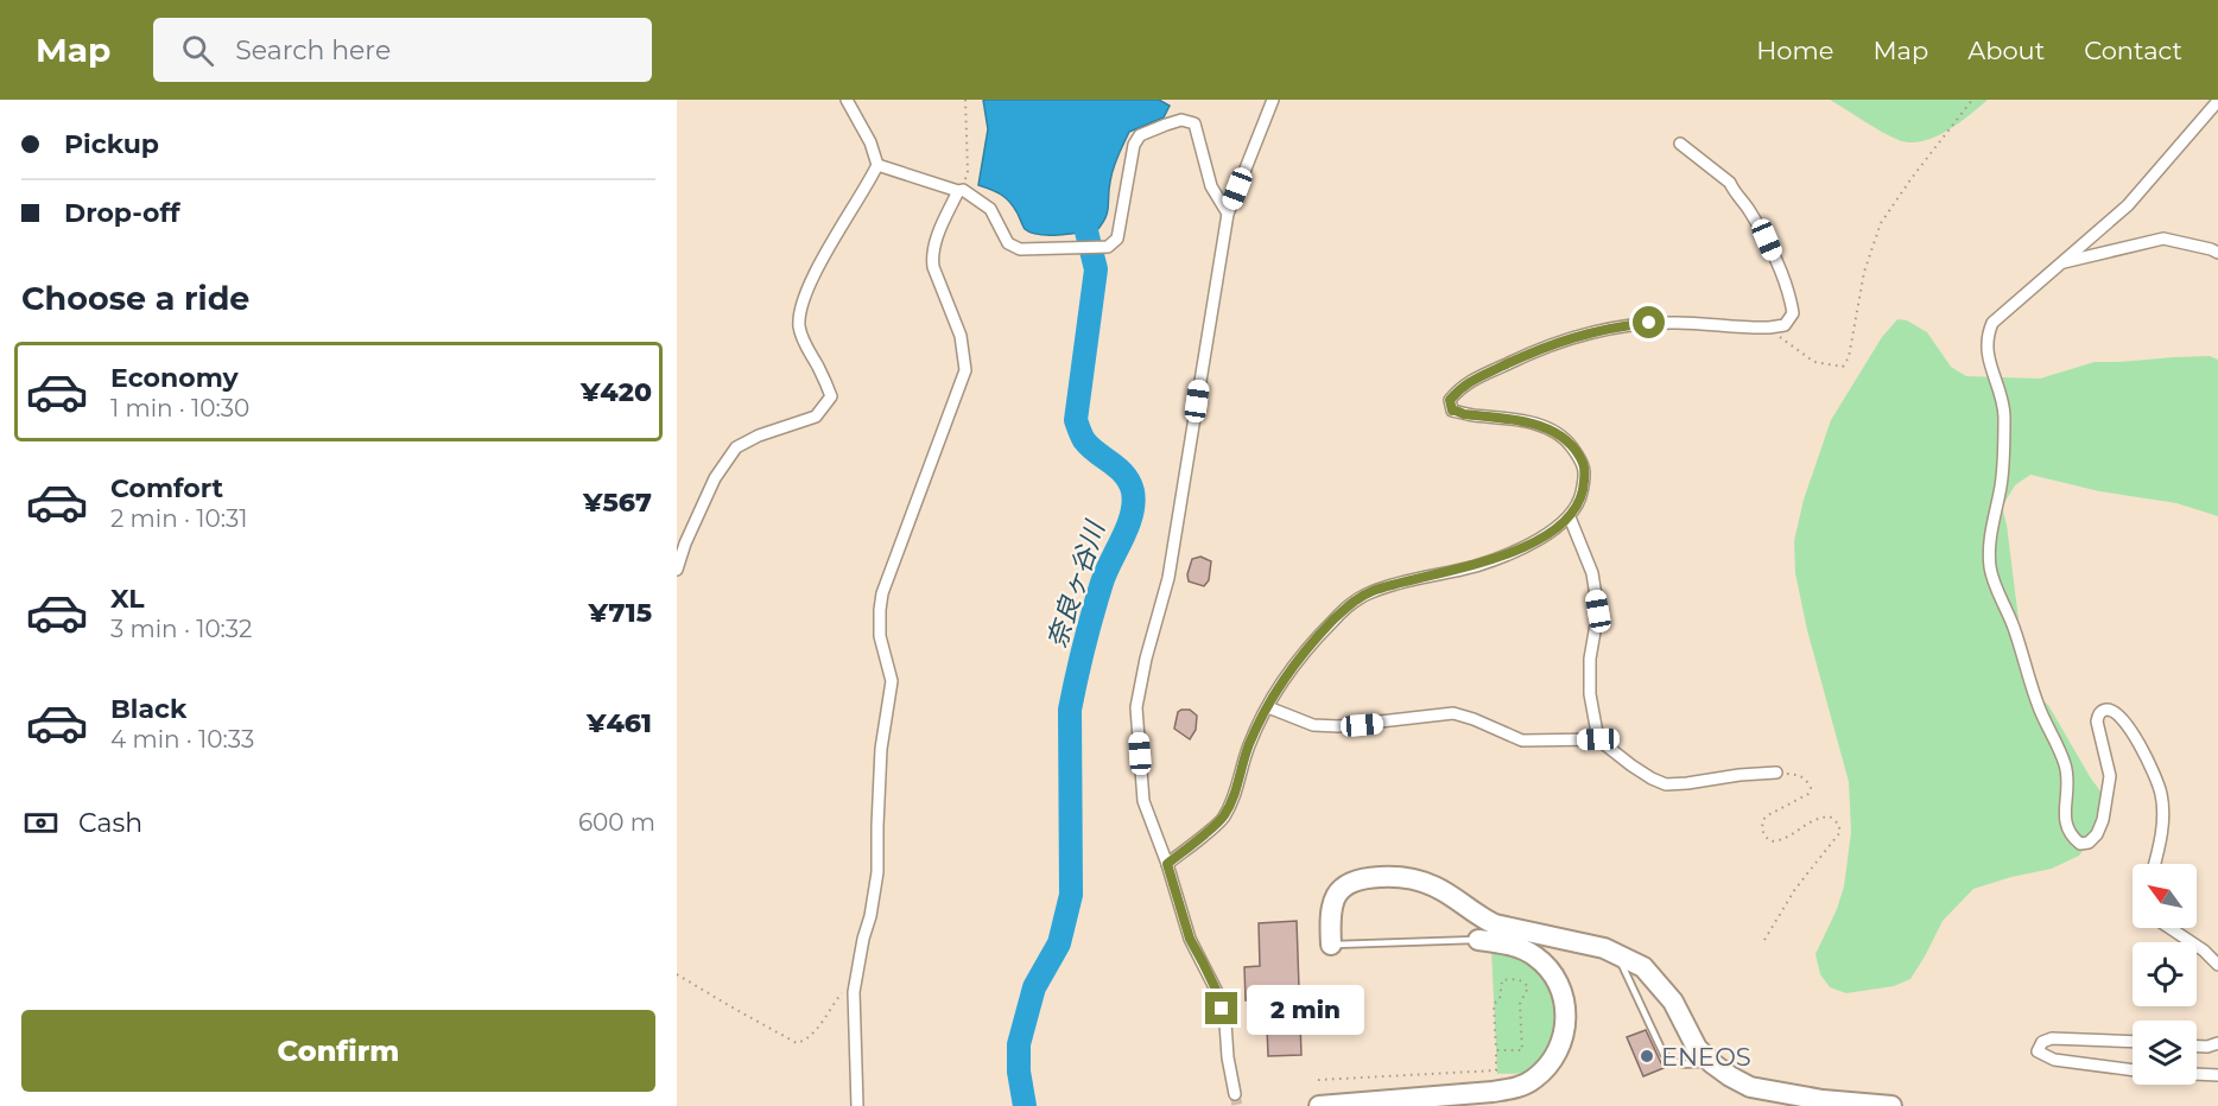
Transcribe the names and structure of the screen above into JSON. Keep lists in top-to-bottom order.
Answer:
{
  "water": ["奈良ヶ谷川"],
  "places": ["ENEOS"],
  "north": "top left",
  "page": {
    "header": "Map",
    "search": "Search here",
    "nav": [
      "Home",
      "Map",
      "About",
      "Contact"
    ],
    "banner": ["Pickup", "Drop-off"],
    "heading": "Choose a ride",
    "list": [
      {
        "name": "Economy",
        "note": "1 min · 10:30",
        "value": "¥420"
      },
      {
        "name": "Comfort",
        "note": "2 min · 10:31",
        "value": "¥567"
      },
      {
        "name": "XL",
        "note": "3 min · 10:32",
        "value": "¥715"
      },
      {
        "name": "Black",
        "note": "4 min · 10:33",
        "value": "¥461"
      }
    ],
    "pay": ["Cash", "600 m"],
    "bubble": "2 min",
    "buttons": "Confirm"
  }
}
